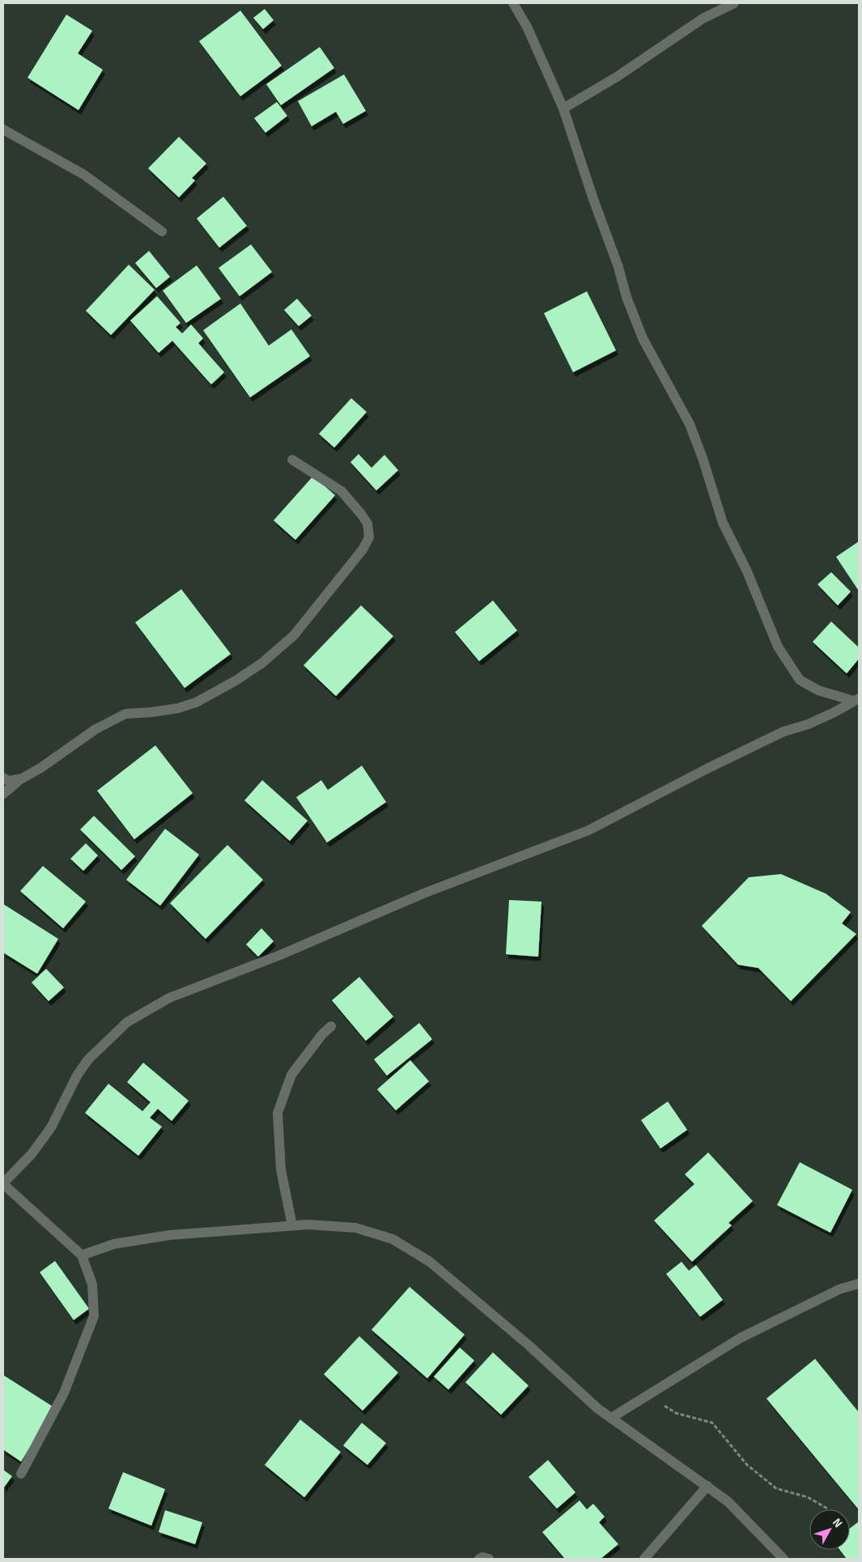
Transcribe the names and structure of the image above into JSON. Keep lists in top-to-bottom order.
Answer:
{
  "north": "top right"
}
